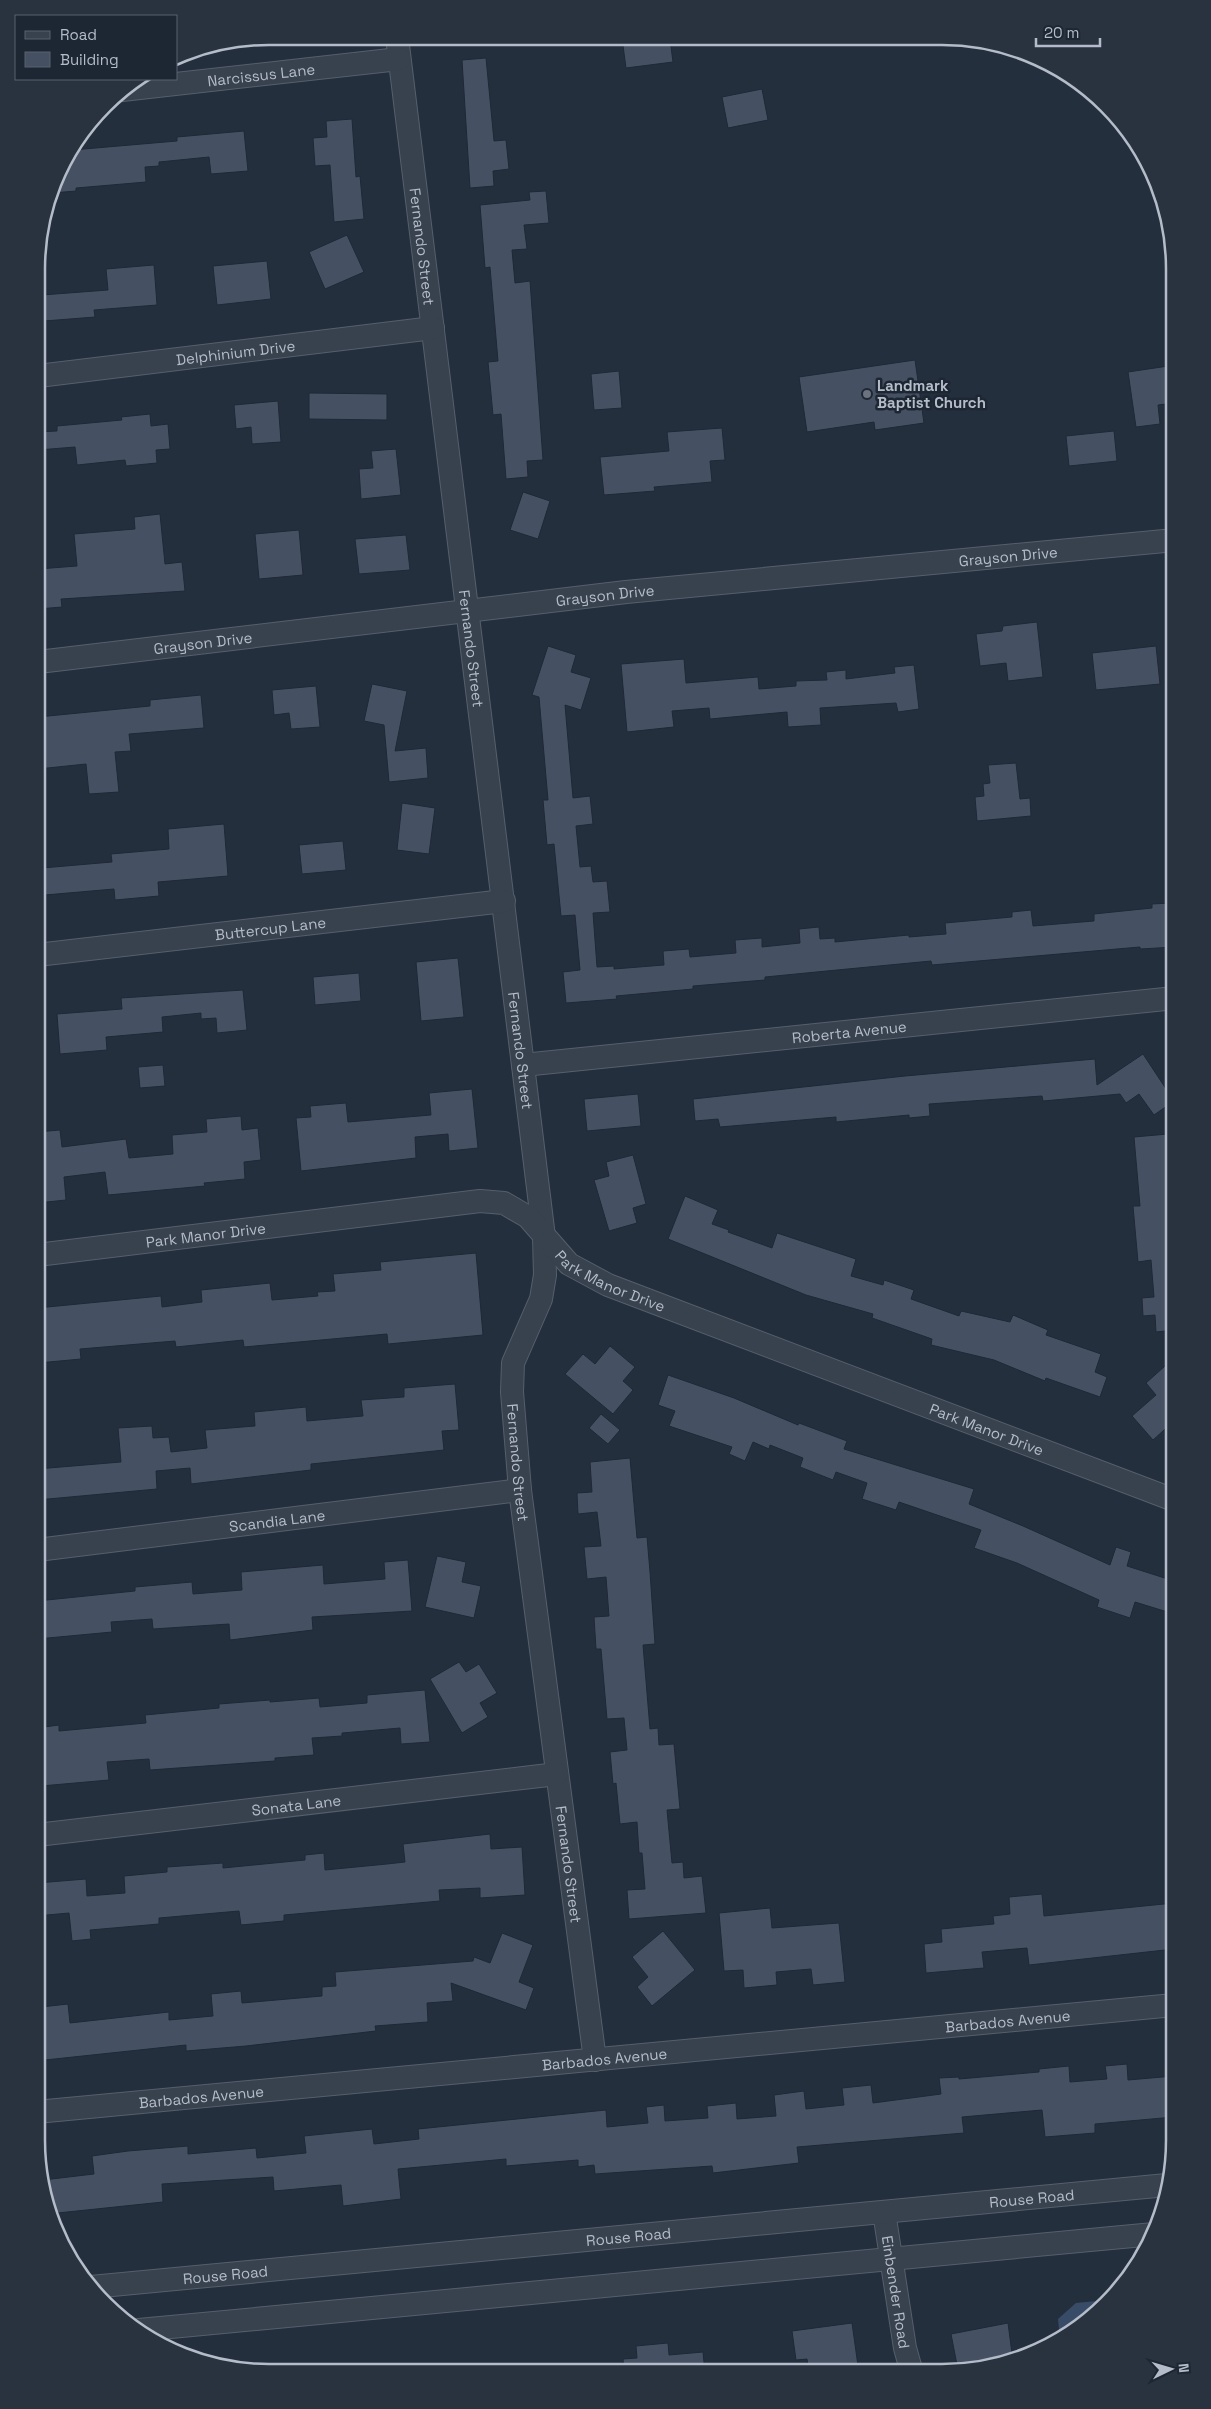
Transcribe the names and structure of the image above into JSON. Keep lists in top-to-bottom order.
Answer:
{
  "streets": {
    "street": [
      "Narcissus Lane",
      "Fernando Street",
      "Delphinium Drive",
      "Grayson Drive",
      "Buttercup Lane",
      "Roberta Avenue",
      "Park Manor Drive",
      "Scandia Lane",
      "Sonata Lane",
      "Barbados Avenue",
      "Rouse Road",
      "Einbender Road"
    ]
  },
  "crossings": [
    ["Narcissus Lane", "Fernando Street"],
    ["Fernando Street", "Delphinium Drive"],
    ["Fernando Street", "Grayson Drive"],
    ["Fernando Street", "Buttercup Lane"],
    ["Fernando Street", "Roberta Avenue"],
    ["Fernando Street", "Park Manor Drive"],
    ["Fernando Street", "Scandia Lane"],
    ["Fernando Street", "Sonata Lane"],
    ["Fernando Street", "Barbados Avenue"],
    ["Rouse Road", "Einbender Road"]
  ],
  "places": ["Landmark Baptist Church"],
  "legend": ["Road", "Building"],
  "scale_bar": "20 m",
  "north": "right"
}
